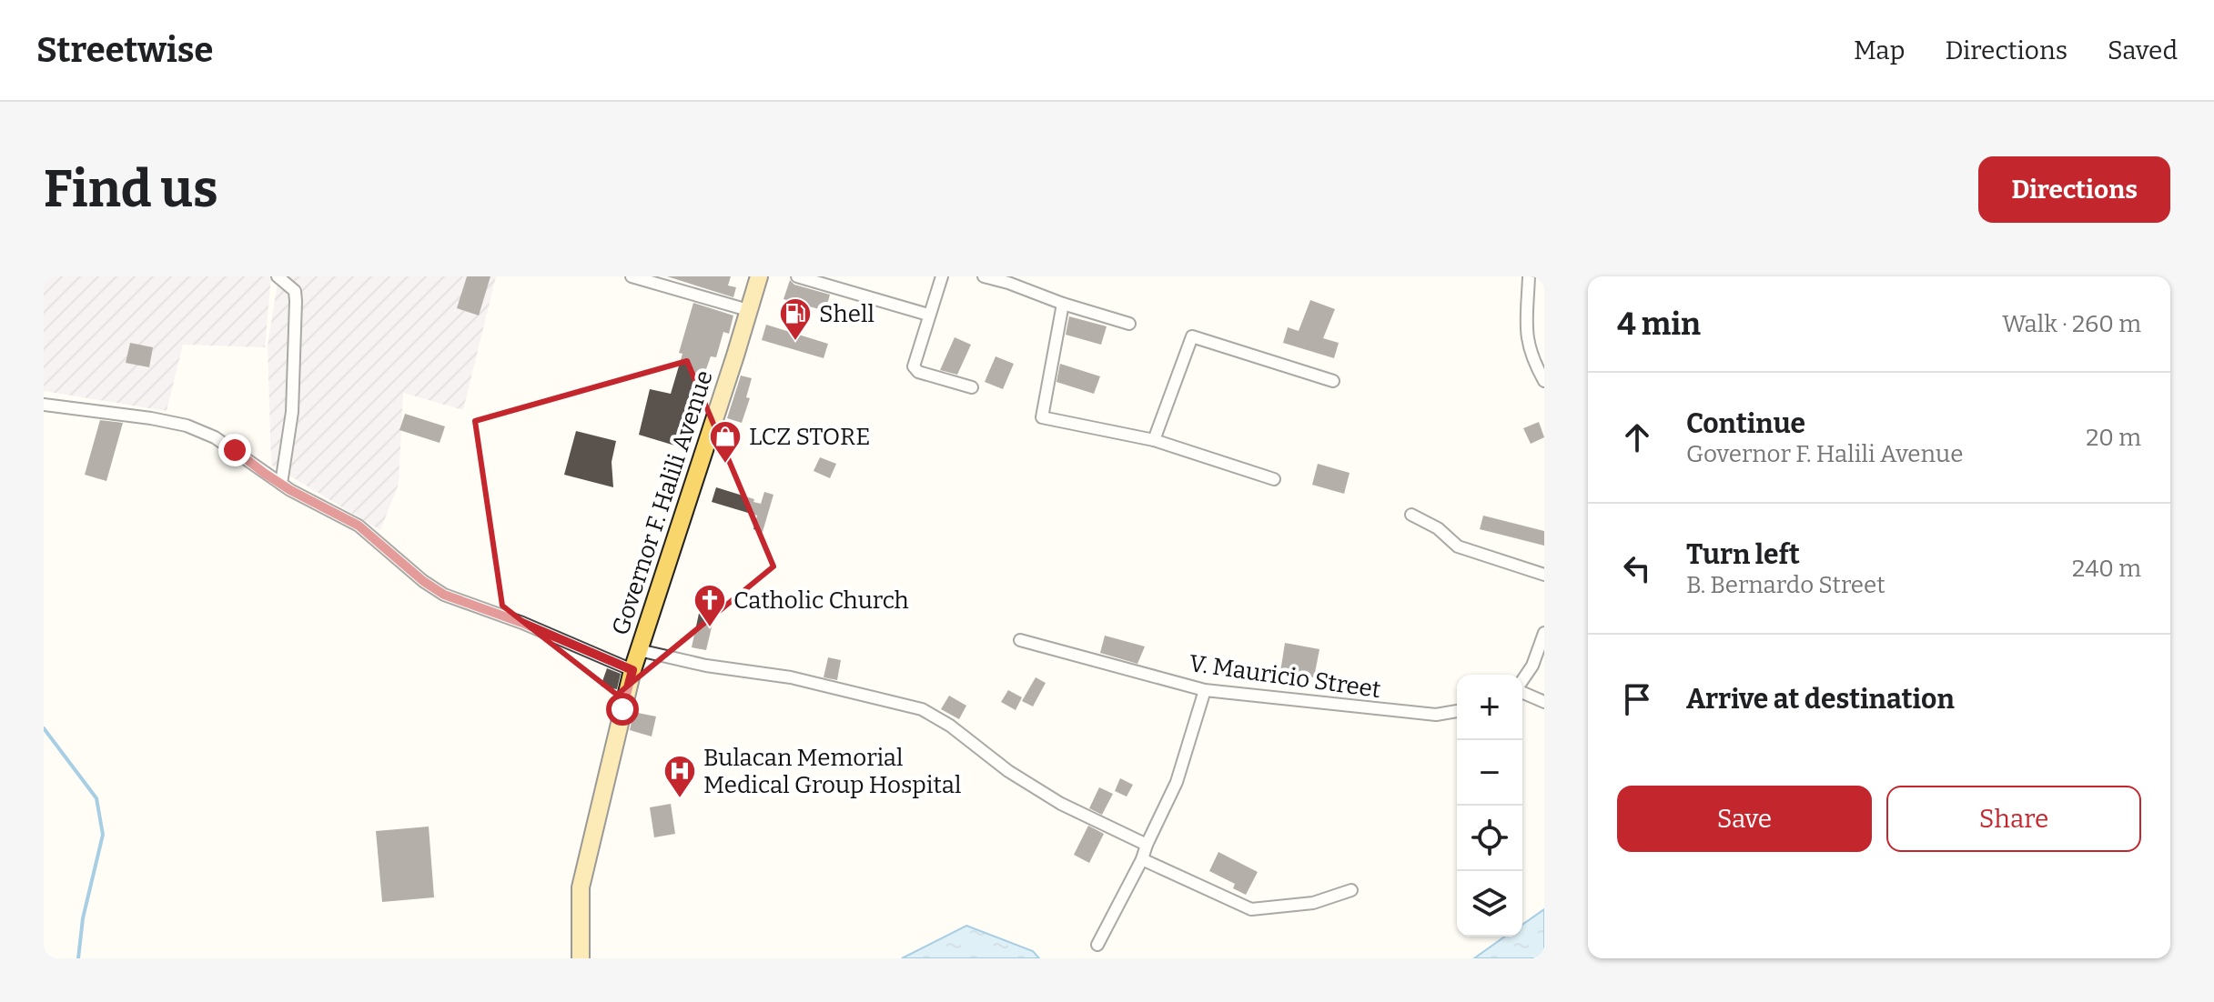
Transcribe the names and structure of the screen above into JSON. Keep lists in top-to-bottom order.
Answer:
{
  "streets": {
    "main road": ["Governor F. Halili Avenue"],
    "street": ["V. Mauricio Street"]
  },
  "places": {
    "fuel station": ["Shell"],
    "shop": ["LCZ STORE"],
    "church": ["Catholic Church"],
    "hospital": ["Bulacan Memorial Medical Group Hospital"]
  },
  "page": {
    "header": "Streetwise",
    "nav": ["Map", "Directions", "Saved"],
    "buttons": [
      "Directions",
      ["Save", "Share"]
    ],
    "title": "Find us",
    "heading": ["4 min", "Walk · 260 m"],
    "list": [
      ["Continue", "Governor F. Halili Avenue", "20 m"],
      ["Turn left", "B. Bernardo Street", "240 m"],
      "Arrive at destination"
    ],
    "map_buttons": ["+", "−"]
  }
}
